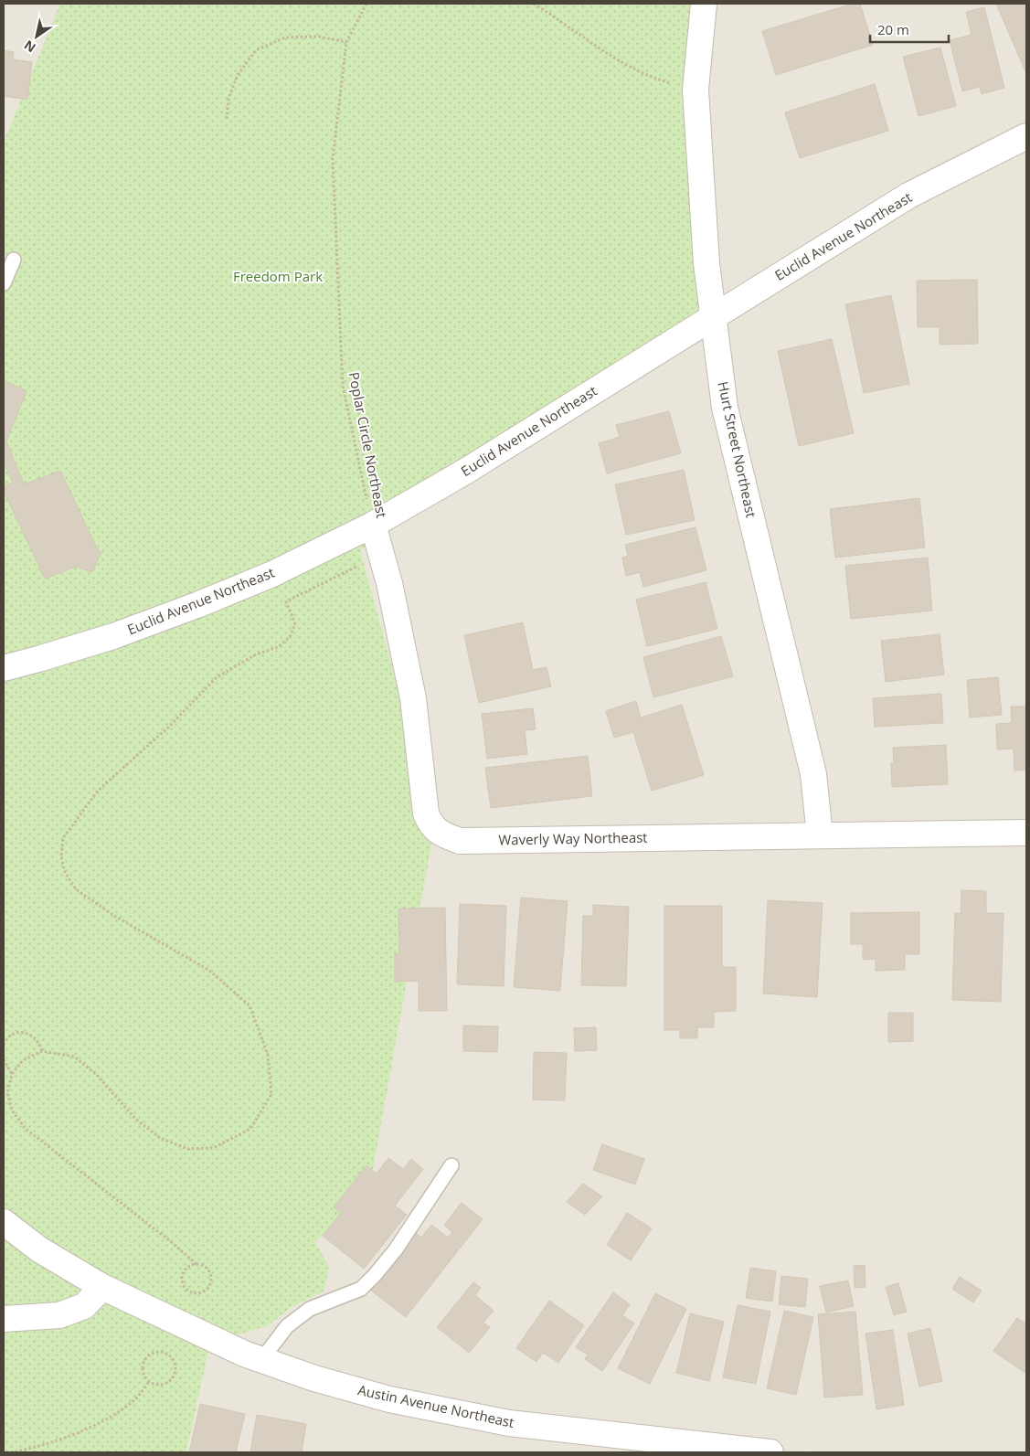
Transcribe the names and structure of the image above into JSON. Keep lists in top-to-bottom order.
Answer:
{
  "streets": {
    "street": [
      "Euclid Avenue Northeast",
      "Hurt Street Northeast",
      "Waverly Way Northeast",
      "Austin Avenue Northeast"
    ],
    "path": ["Poplar Circle Northeast"]
  },
  "crossings": [
    ["Euclid Avenue Northeast", "Poplar Circle Northeast"],
    ["Euclid Avenue Northeast", "Hurt Street Northeast"],
    ["Euclid Avenue Northeast", "Waverly Way Northeast"],
    ["Poplar Circle Northeast", "Waverly Way Northeast"],
    ["Hurt Street Northeast", "Waverly Way Northeast"]
  ],
  "parks": ["Freedom Park"],
  "scale_bar": "20 m",
  "north": "bottom left"
}
